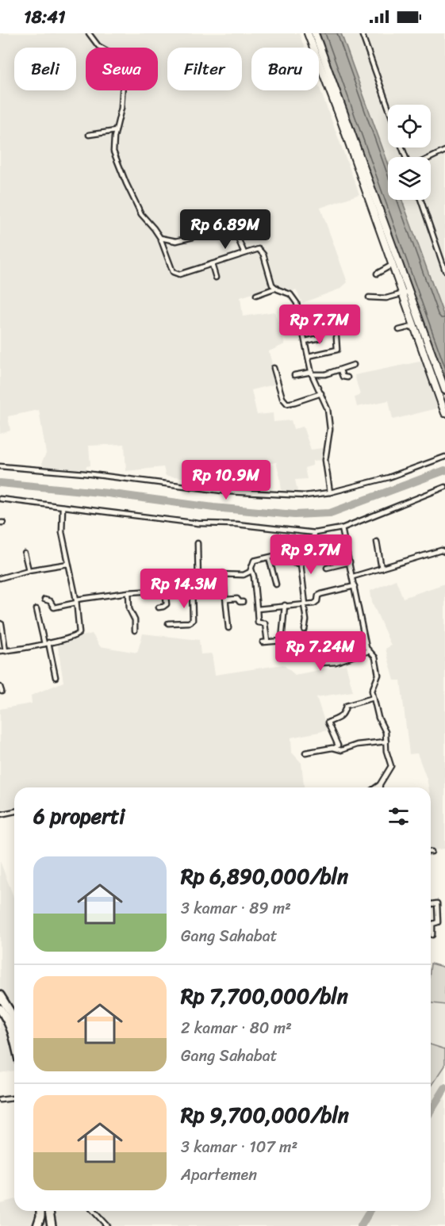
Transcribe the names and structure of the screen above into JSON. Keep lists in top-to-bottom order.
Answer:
{
  "page": {
    "status": "18:41",
    "chip": [
      "Beli",
      "Sewa",
      "Filter",
      "Baru"
    ],
    "price": [
      "Rp 6.89M",
      "Rp 7.7M",
      "Rp 10.9M",
      "Rp 9.7M",
      "Rp 14.3M",
      "Rp 7.24M"
    ],
    "heading": "6 properti",
    "list": [
      {
        "name": "Rp 6,890,000/bln",
        "note": "3 kamar · 89 m² · Gang Sahabat"
      },
      {
        "name": "Rp 7,700,000/bln",
        "note": "2 kamar · 80 m² · Gang Sahabat"
      },
      {
        "name": "Rp 9,700,000/bln",
        "note": "3 kamar · 107 m² · Apartemen"
      }
    ]
  }
}
